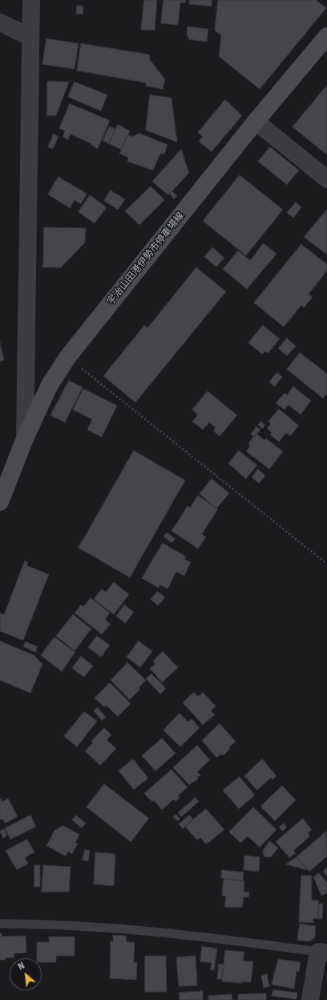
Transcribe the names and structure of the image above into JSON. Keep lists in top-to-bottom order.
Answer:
{
  "streets": {
    "main road": ["宇治山田港伊勢市停車場線"]
  },
  "north": "top left"
}
